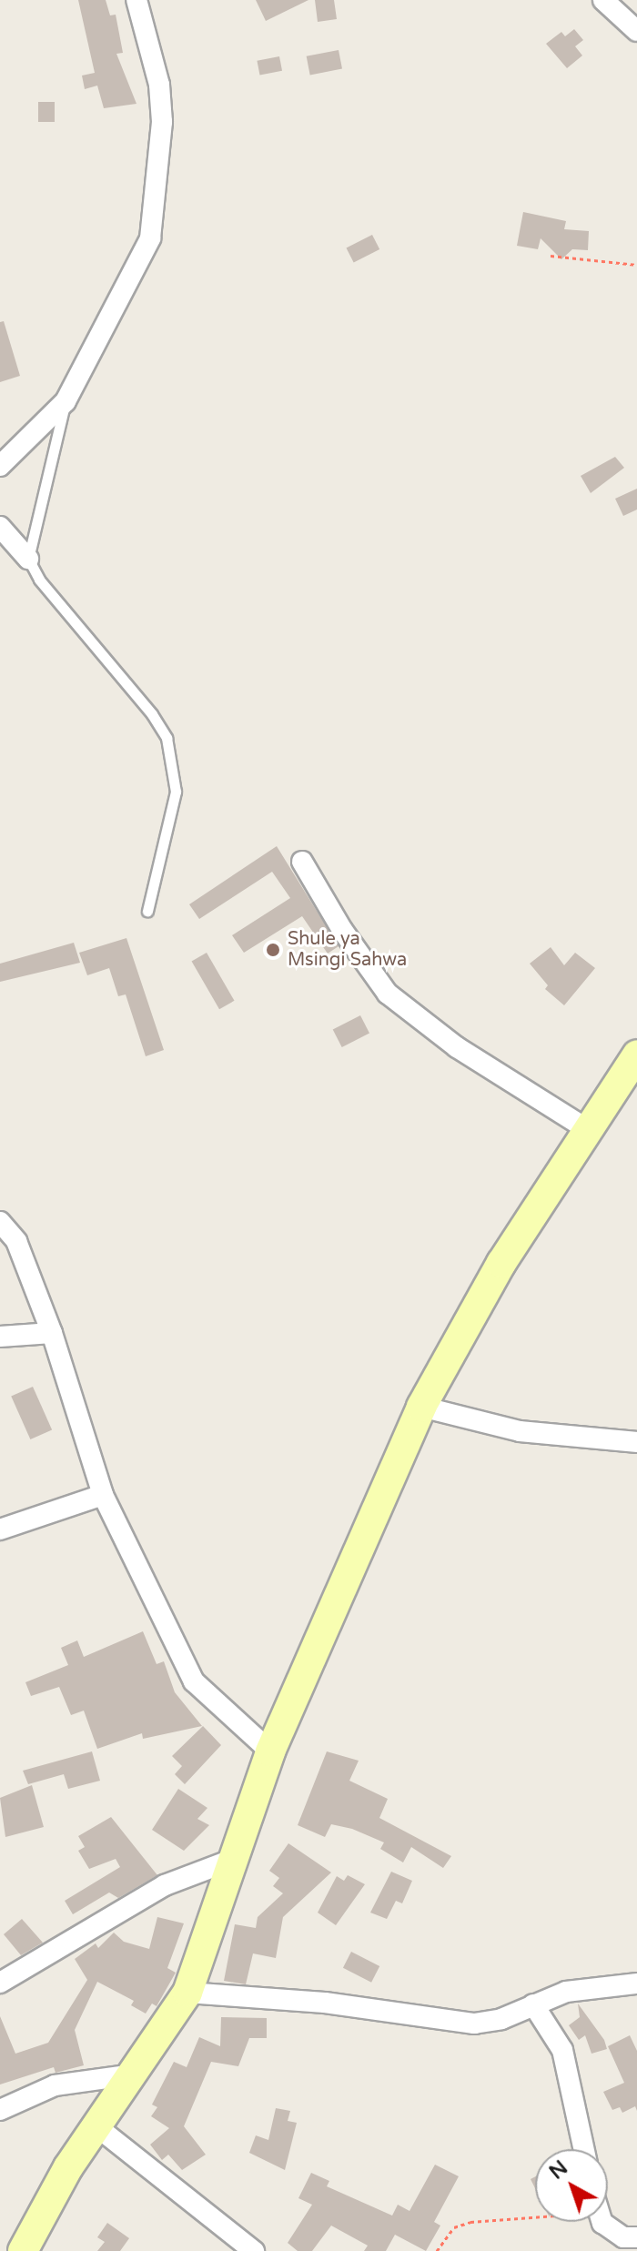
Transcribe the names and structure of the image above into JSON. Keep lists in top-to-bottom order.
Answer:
{
  "places": ["Shule ya Msingi Sahwa"],
  "north": "top left"
}
